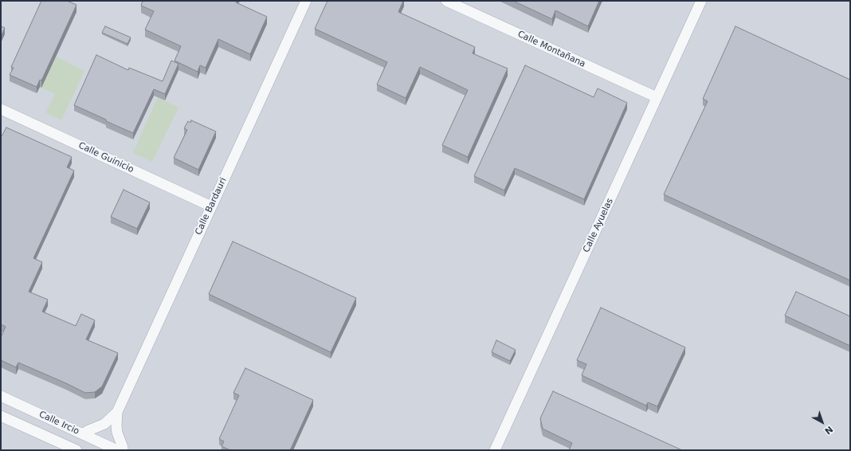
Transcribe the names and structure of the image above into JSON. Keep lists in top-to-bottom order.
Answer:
{
  "streets": {
    "street": [
      "Calle Montañana",
      "Calle Guinicio",
      "Calle Bardauri",
      "Calle Ayuelas",
      "Calle Ircio"
    ]
  },
  "crossings": [
    ["Calle Montañana", "Calle Ayuelas"],
    ["Calle Guinicio", "Calle Bardauri"],
    ["Calle Bardauri", "Calle Ircio"]
  ],
  "north": "bottom right"
}
